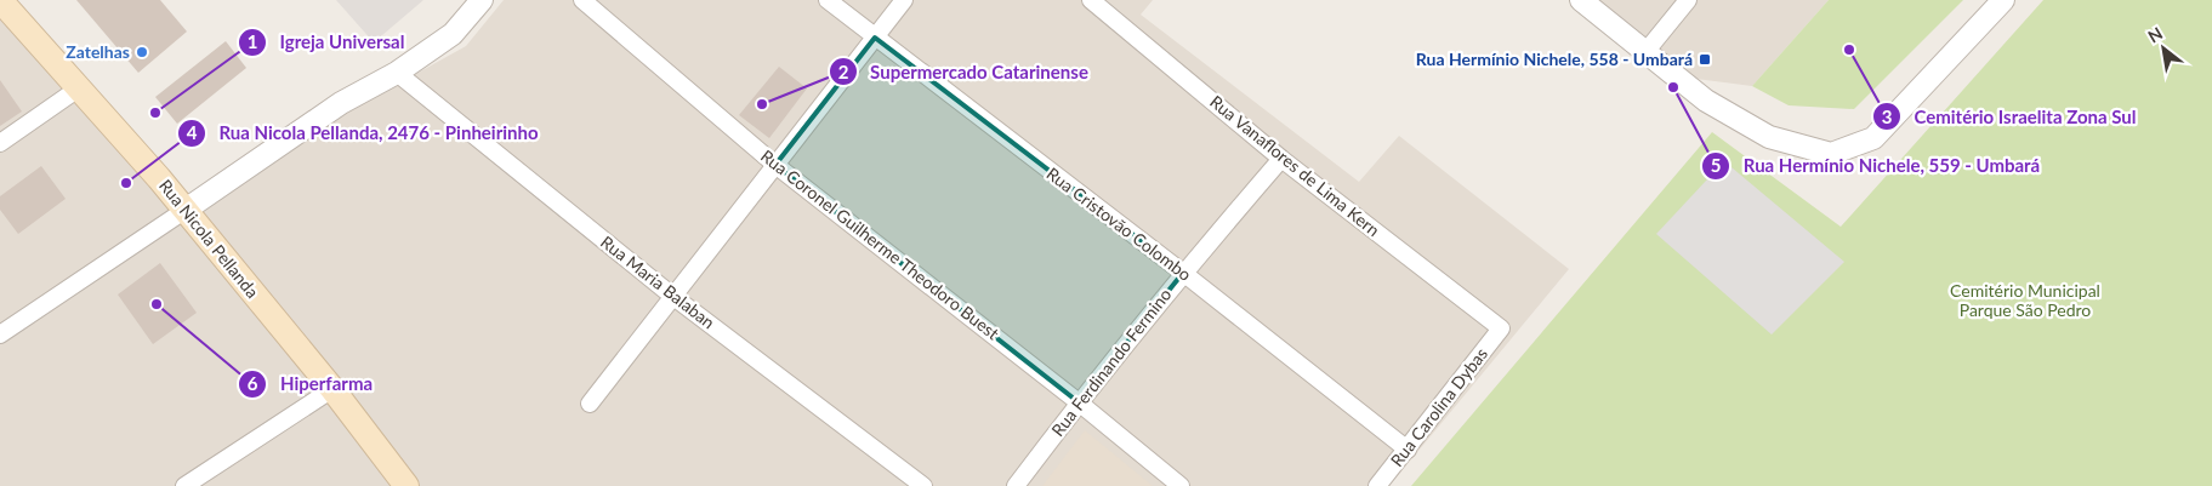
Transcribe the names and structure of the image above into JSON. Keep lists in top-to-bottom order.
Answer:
{
  "streets": {
    "main road": ["Rua Nicola Pellanda"],
    "street": [
      "Rua Vanaflores de Lima Kern",
      "Rua Cristovão Colombo",
      "Rua Coronel Guilherme Theodoro Buest",
      "Rua Maria Balaban",
      "Rua Ferdinando Fermino",
      "Rua Carolina Dybas"
    ]
  },
  "crossings": [
    ["Rua Vanaflores de Lima Kern", "Rua Ferdinando Fermino"],
    ["Rua Vanaflores de Lima Kern", "Rua Carolina Dybas"],
    ["Rua Cristovão Colombo", "Rua Ferdinando Fermino"],
    ["Rua Cristovão Colombo", "Rua Carolina Dybas"],
    ["Rua Coronel Guilherme Theodoro Buest", "Rua Ferdinando Fermino"]
  ],
  "parks": ["Cemitério Municipal Parque São Pedro"],
  "places": {
    "other": [
      "Cemitério Israelita Zona Sul",
      "Zatelhas",
      "Rua Hermínio Nichele, 559 - Umbará",
      "Supermercado Catarinense",
      "Igreja Universal",
      "Rua Nicola Pellanda, 2476 - Pinheirinho",
      "Hiperfarma"
    ],
    "transit": ["Rua Hermínio Nichele, 558 - Umbará"]
  },
  "north": "top left"
}
